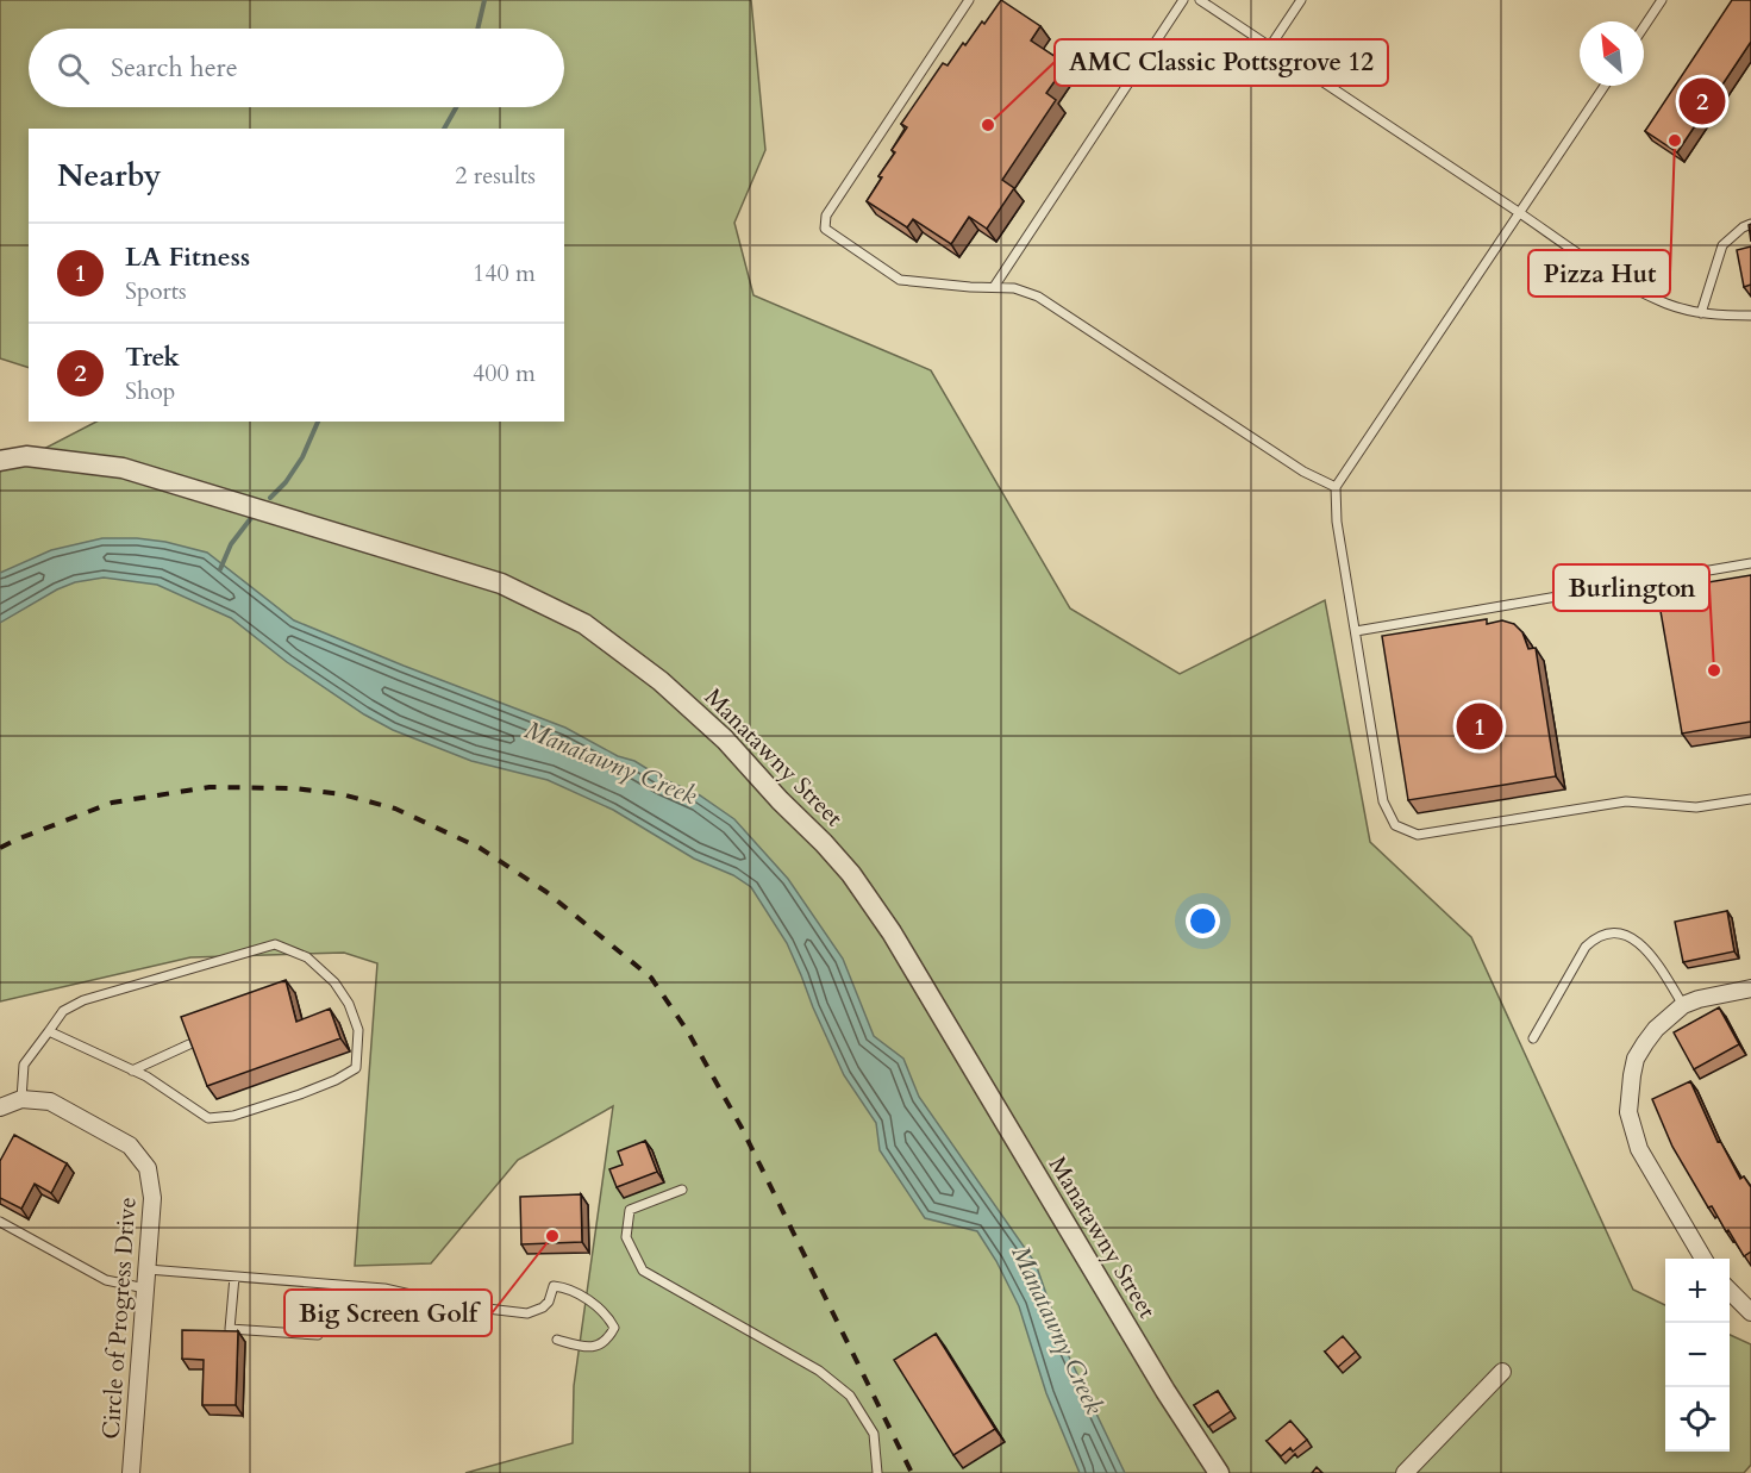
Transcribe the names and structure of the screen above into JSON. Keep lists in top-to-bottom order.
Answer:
{
  "streets": {
    "street": ["Manatawny Street", "Circle of Progress Drive"]
  },
  "water": ["Manatawny Creek"],
  "places": [
    "AMC Classic Pottsgrove 12",
    "Pizza Hut",
    "Burlington",
    "Big Screen Golf"
  ],
  "north": "top left",
  "page": {
    "search": "Search here",
    "pins": ["2", "1"],
    "heading": ["Nearby", "2 results"],
    "list": [
      {
        "mark": "1",
        "name": "LA Fitness",
        "note": "Sports",
        "value": "140 m"
      },
      {
        "mark": "2",
        "name": "Trek",
        "note": "Shop",
        "value": "400 m"
      }
    ],
    "map_buttons": ["+", "−"]
  }
}
